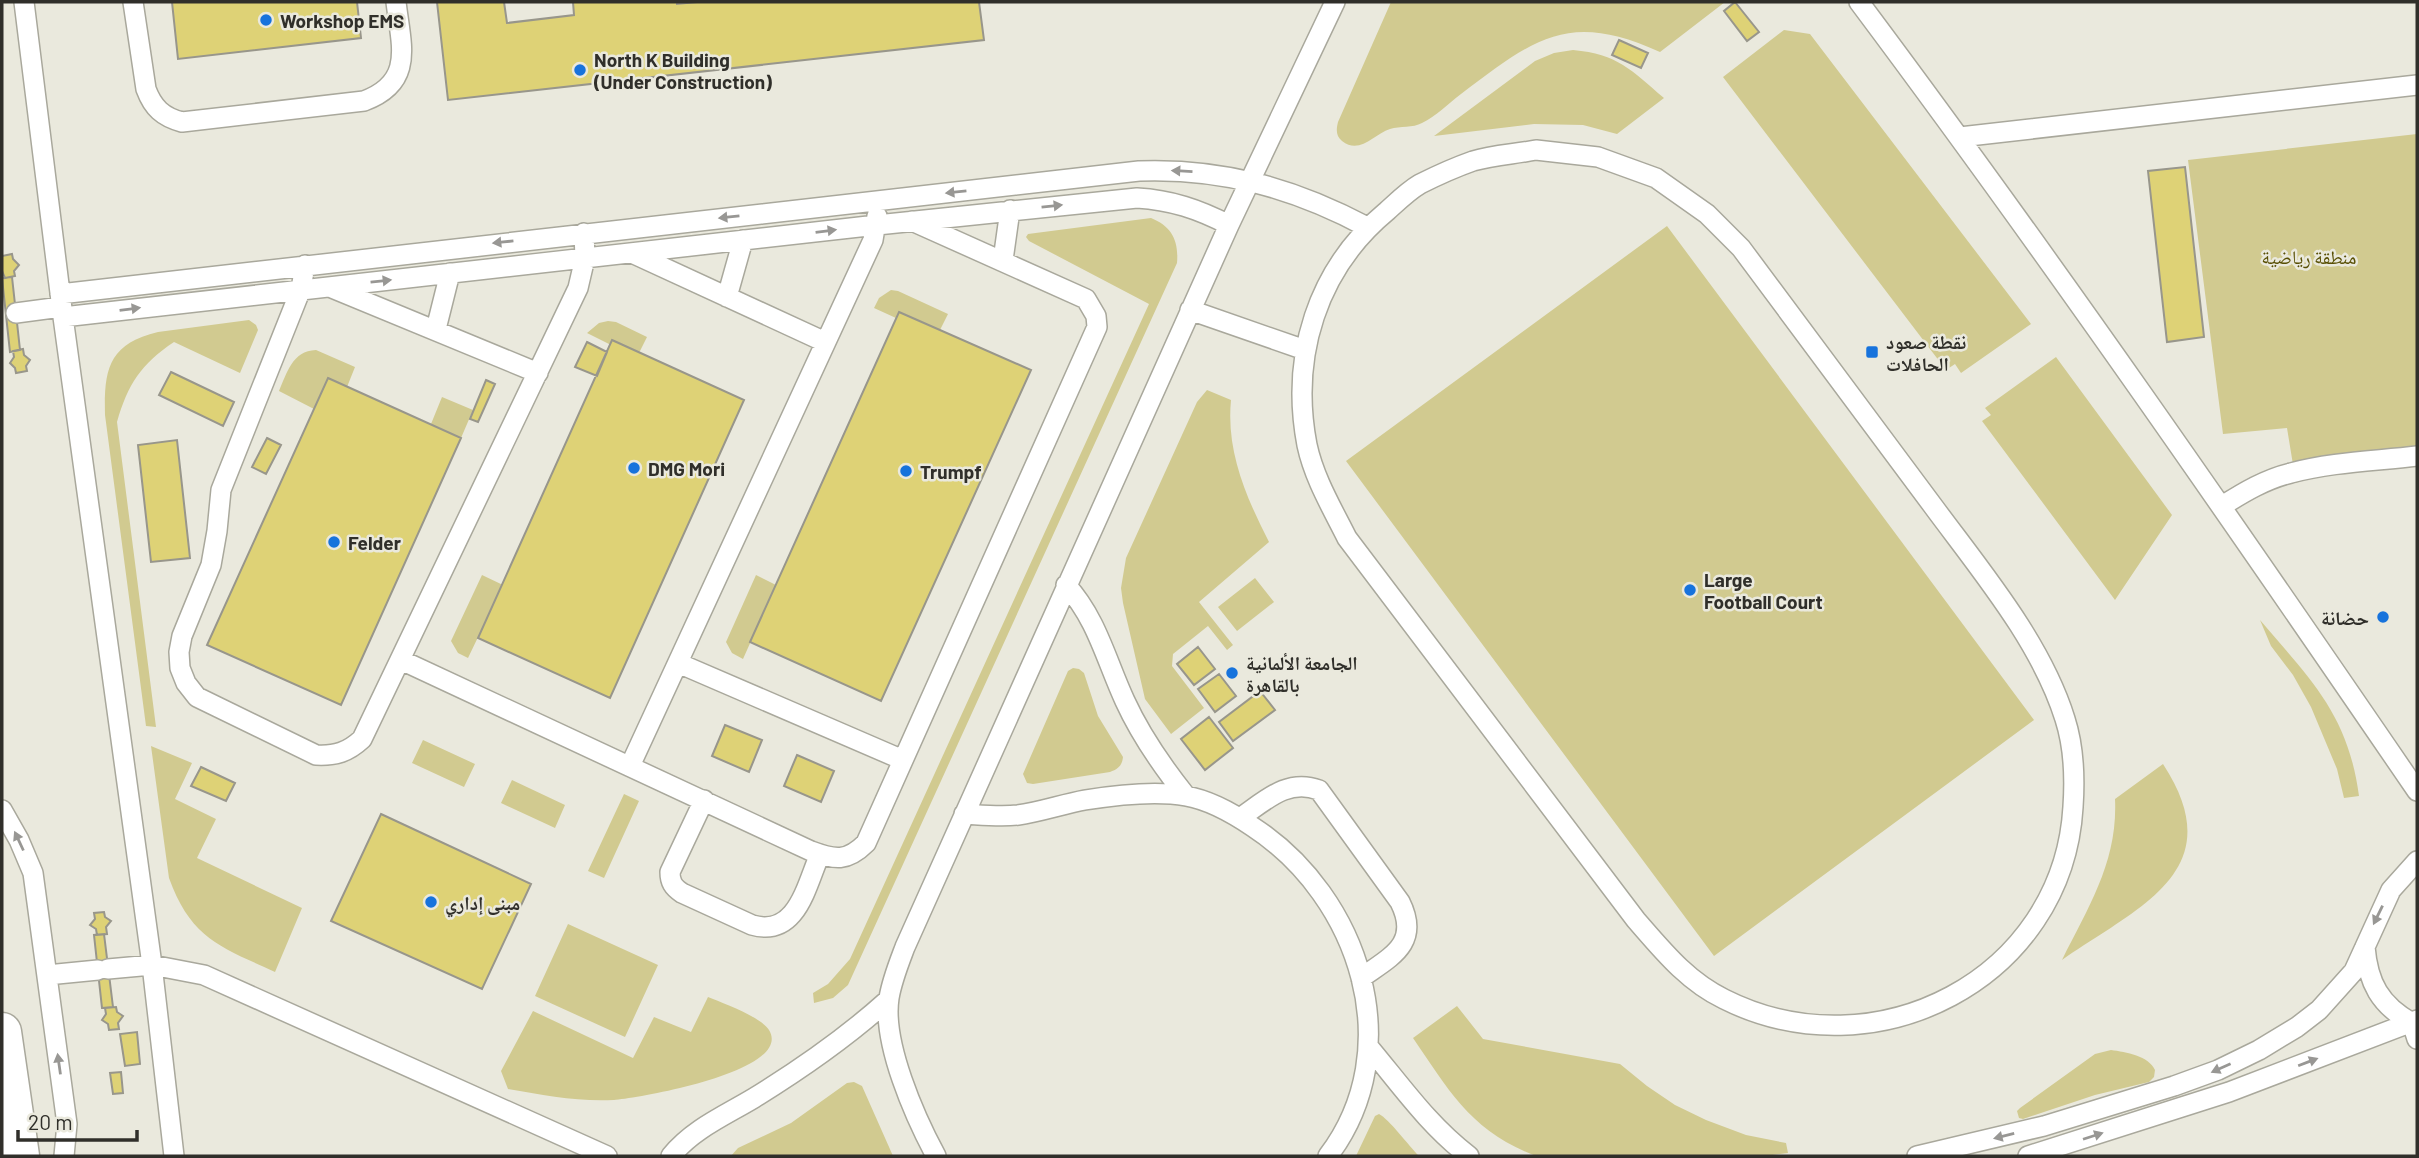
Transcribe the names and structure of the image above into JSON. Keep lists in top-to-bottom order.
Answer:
{
  "parks": ["منطقة رياضية"],
  "places": {
    "other": [
      "Workshop EMS",
      "North K Building (Under Construction)",
      "DMG Mori",
      "Trumpf",
      "Felder",
      "Large Football Court",
      "حضانة",
      "الجامعة الألمانية بالقاهرة",
      "مبنى إداري"
    ],
    "transit": ["نقطة صعود الحافلات"]
  },
  "scale_bar": "20 m"
}
